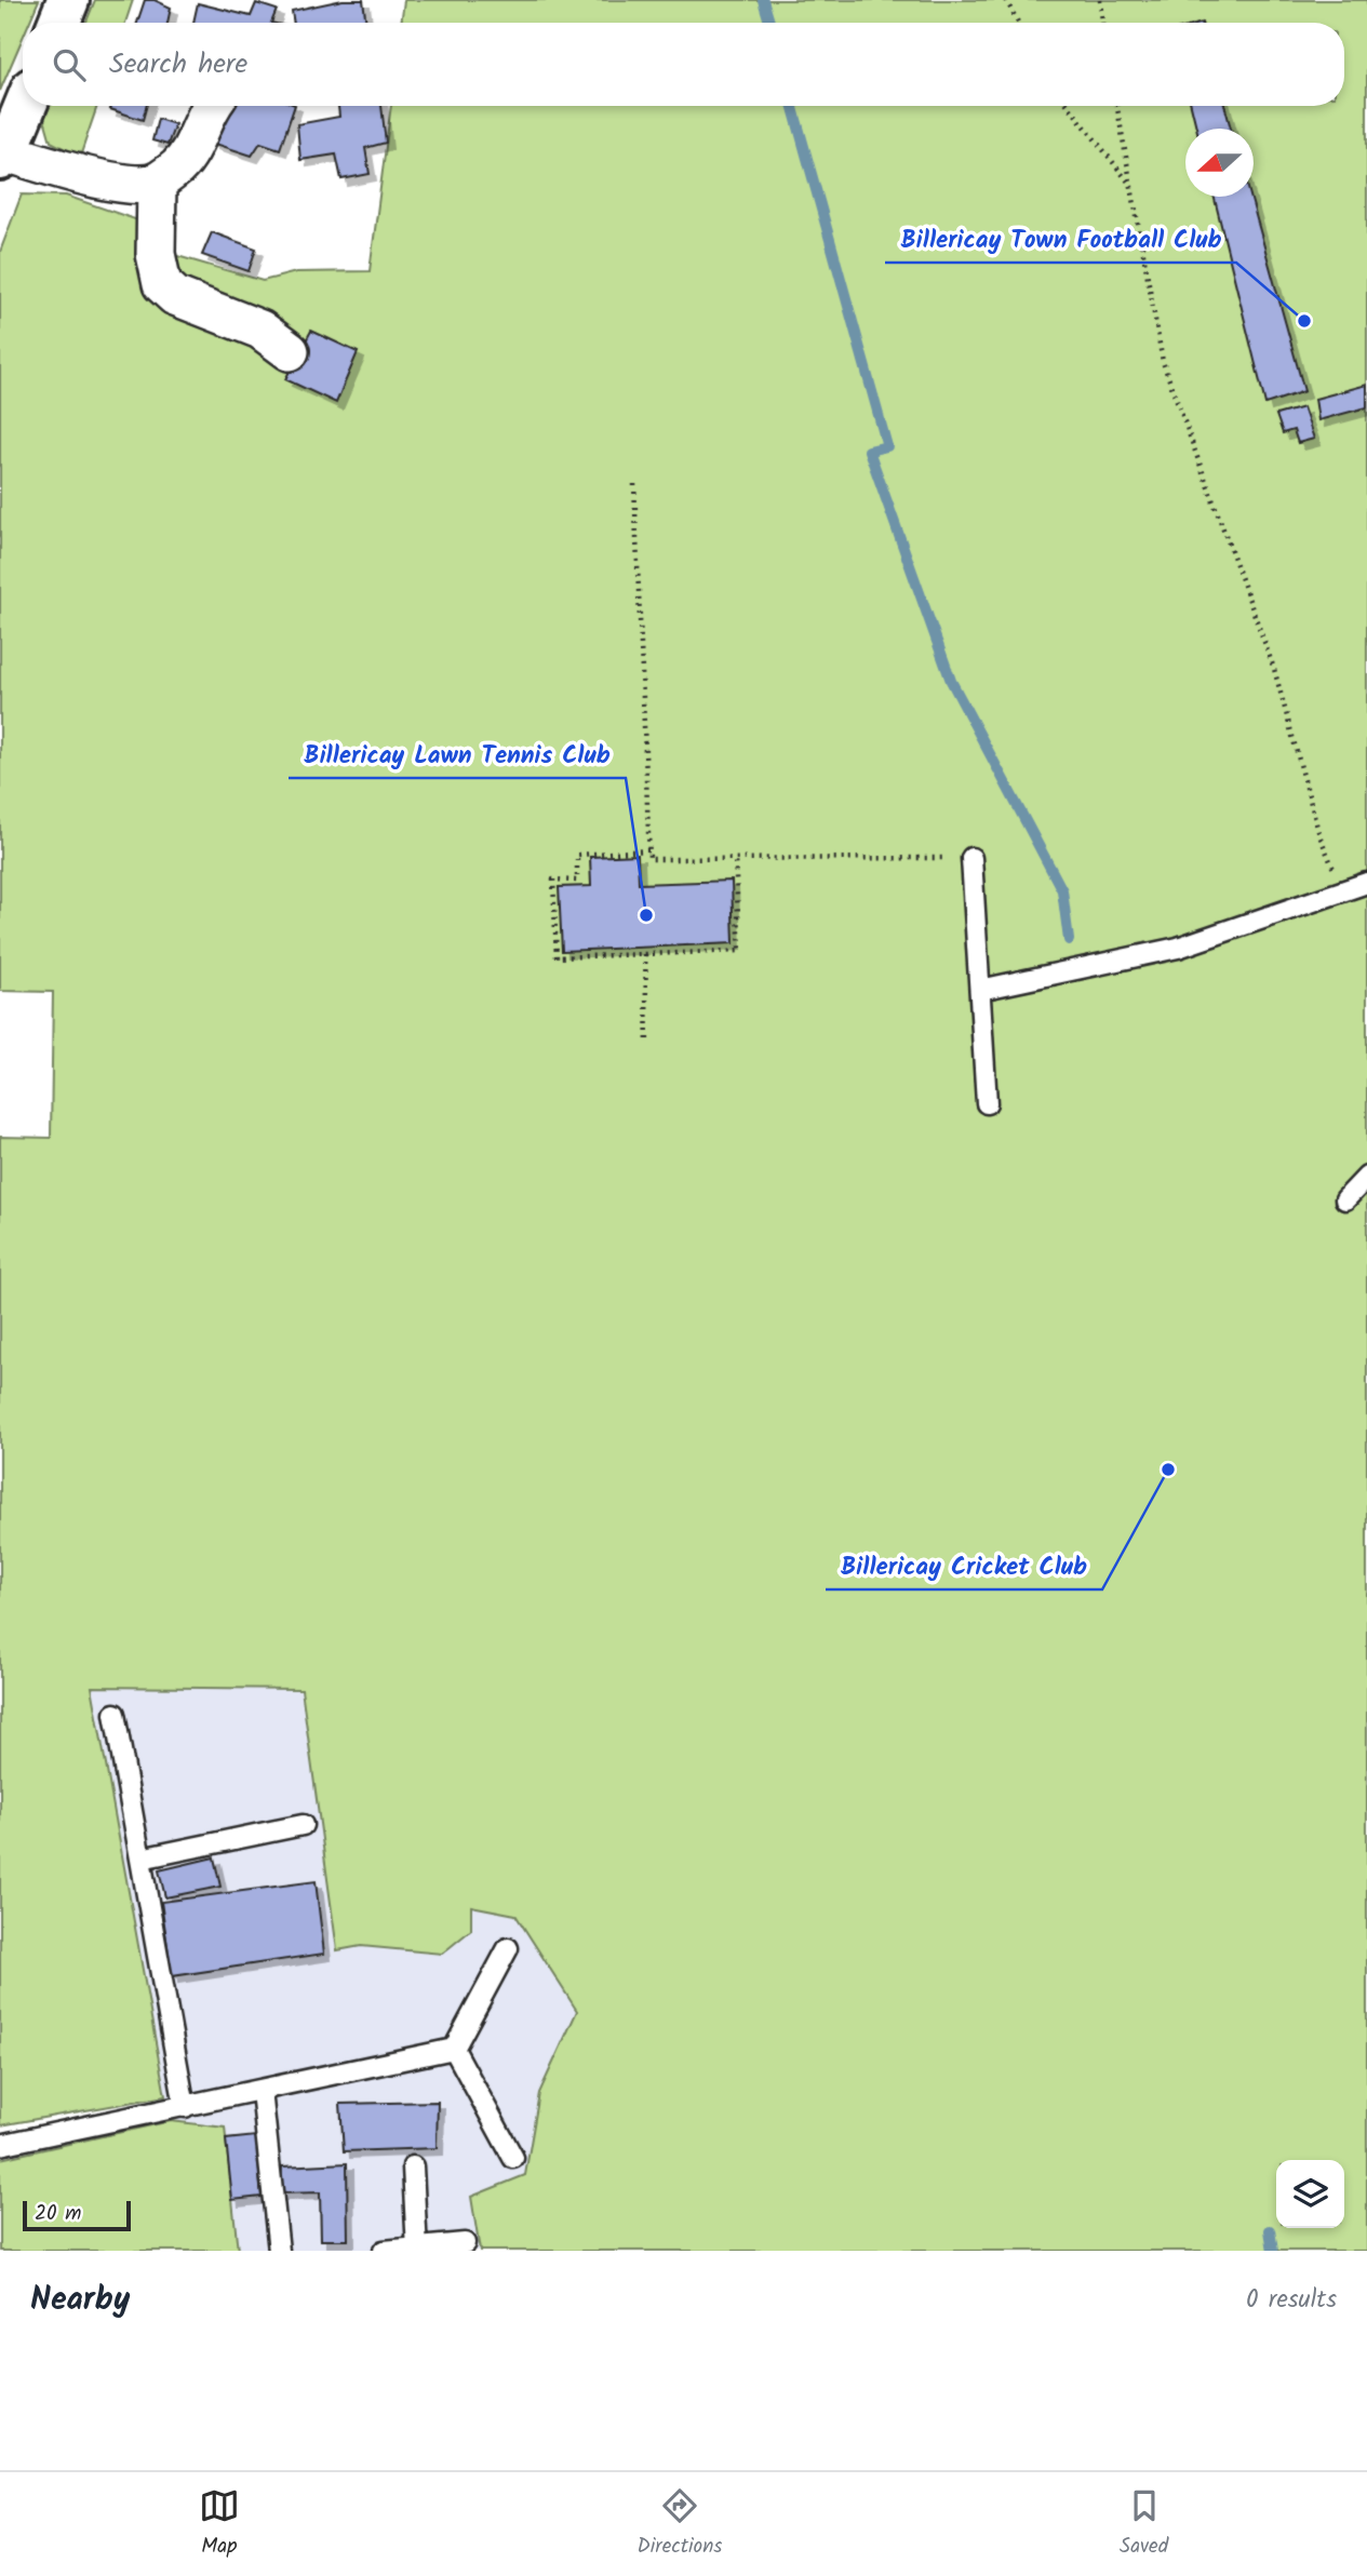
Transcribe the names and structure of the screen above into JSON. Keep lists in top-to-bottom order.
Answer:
{
  "places": ["Billericay Town Football Club", "Billericay Lawn Tennis Club", "Billericay Cricket Club"],
  "scale_bar": "20 m",
  "north": "left",
  "page": {
    "search": "Search here",
    "scale": "20 m",
    "heading": ["Nearby", "0 results"],
    "nav": ["Map", "Directions", "Saved"]
  }
}
